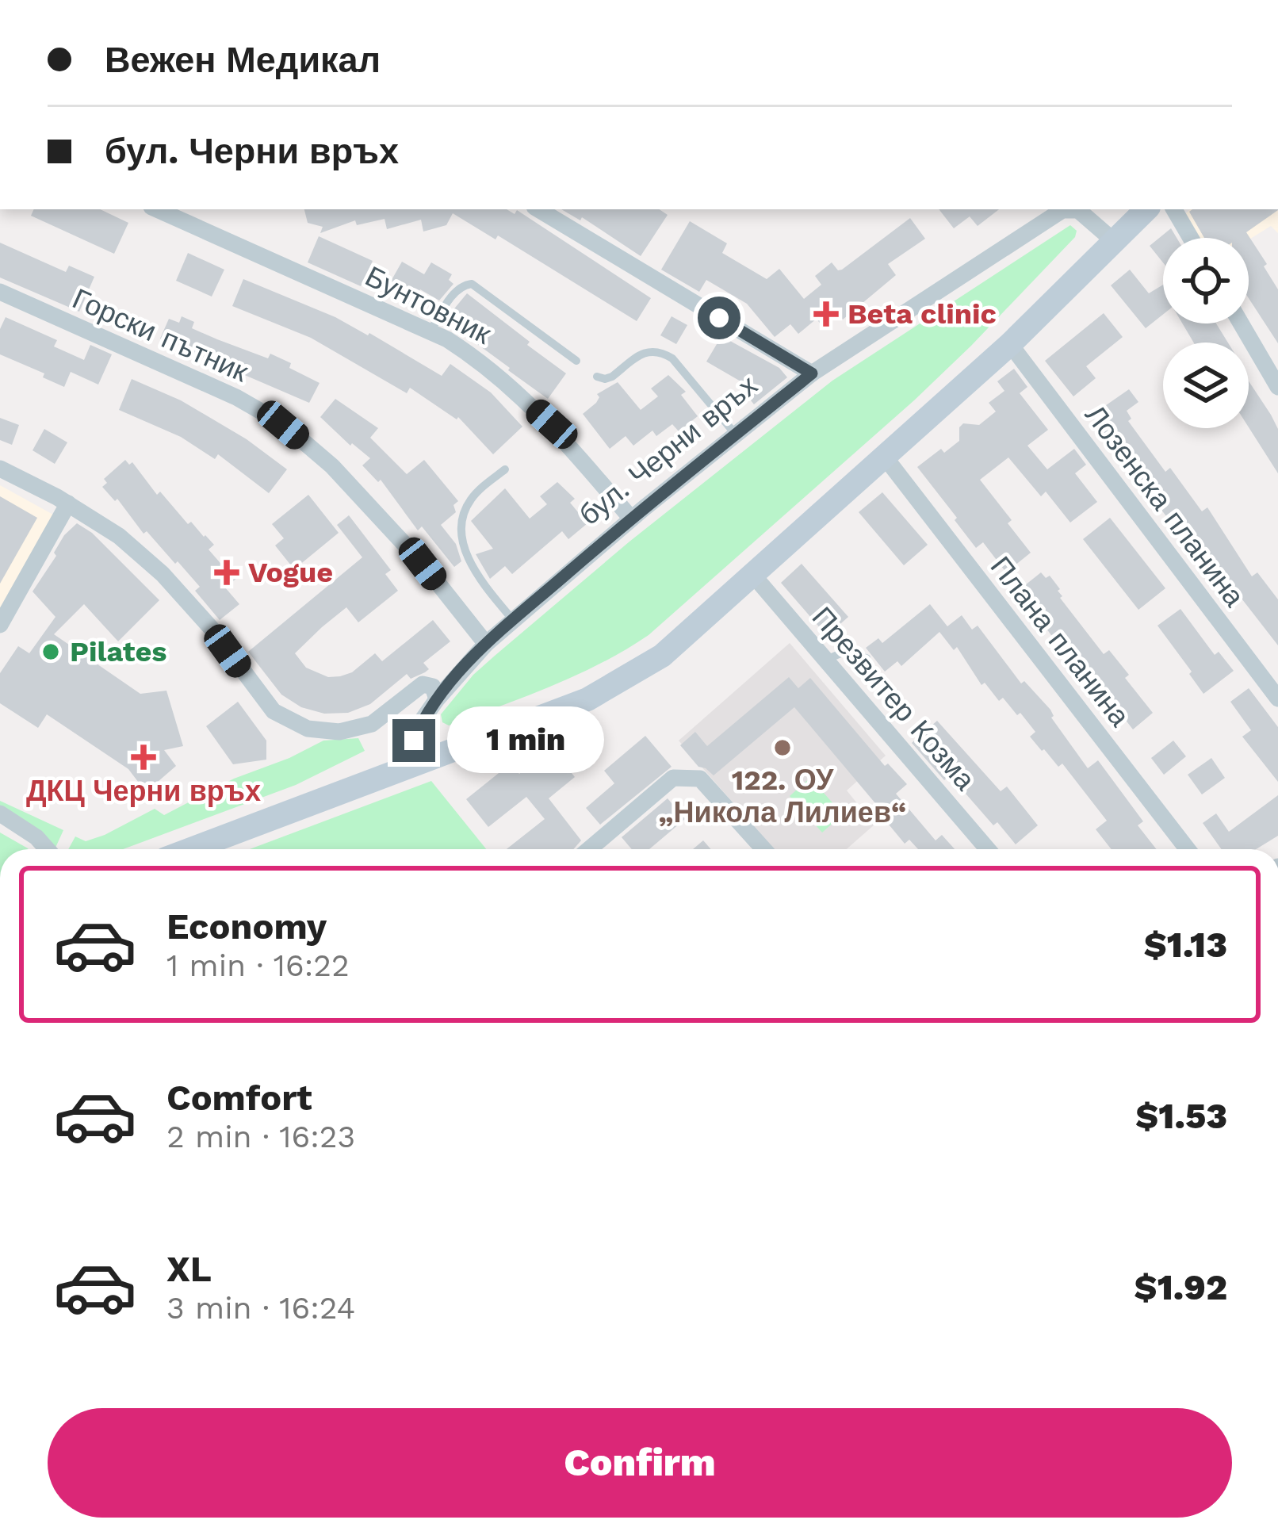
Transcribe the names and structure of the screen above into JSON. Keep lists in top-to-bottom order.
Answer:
{
  "streets": {
    "street": [
      "Бунтовник",
      "Горски пътник",
      "бул. Черни връх",
      "Лозенска планина",
      "Плана планина",
      "Презвитер Козма"
    ]
  },
  "crossings": [
    ["Бунтовник", "бул. Черни връх"],
    ["Горски пътник", "бул. Черни връх"]
  ],
  "places": {
    "health": ["Beta clinic", "Vogue", "ДКЦ Черни връх"],
    "other": ["Pilates", "122. ОУ „Никола Лилиев“"]
  },
  "page": {
    "banner": ["Вежен Медикал", "бул. Черни връх"],
    "bubble": "1 min",
    "list": [
      {
        "name": "Economy",
        "note": "1 min · 16:22",
        "value": "$1.13"
      },
      {
        "name": "Comfort",
        "note": "2 min · 16:23",
        "value": "$1.53"
      },
      {
        "name": "XL",
        "note": "3 min · 16:24",
        "value": "$1.92"
      }
    ],
    "buttons": "Confirm"
  }
}
